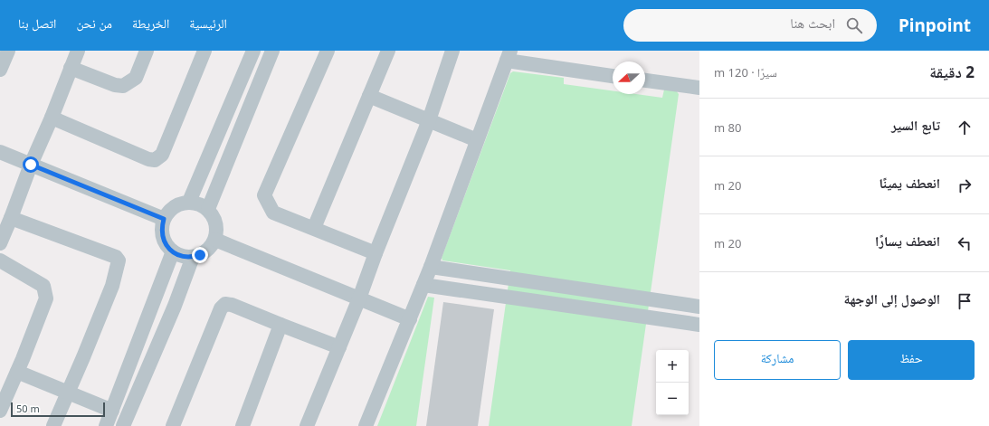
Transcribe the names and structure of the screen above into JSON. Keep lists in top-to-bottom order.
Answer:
{
  "scale_bar": "50 m",
  "north": "left",
  "page": {
    "header": "Pinpoint",
    "search": "ابحث هنا",
    "nav": [
      "الرئيسية",
      "الخريطة",
      "من نحن",
      "اتصل بنا"
    ],
    "heading": ["2 دقيقة", "سيرًا · 120 m"],
    "list": [
      ["تابع السير", "80 m"],
      ["انعطف يمينًا", "20 m"],
      ["انعطف يسارًا", "20 m"],
      "الوصول إلى الوجهة"
    ],
    "buttons": ["حفظ", "مشاركة"],
    "map_buttons": ["+", "−"],
    "scale": "50 m"
  }
}
